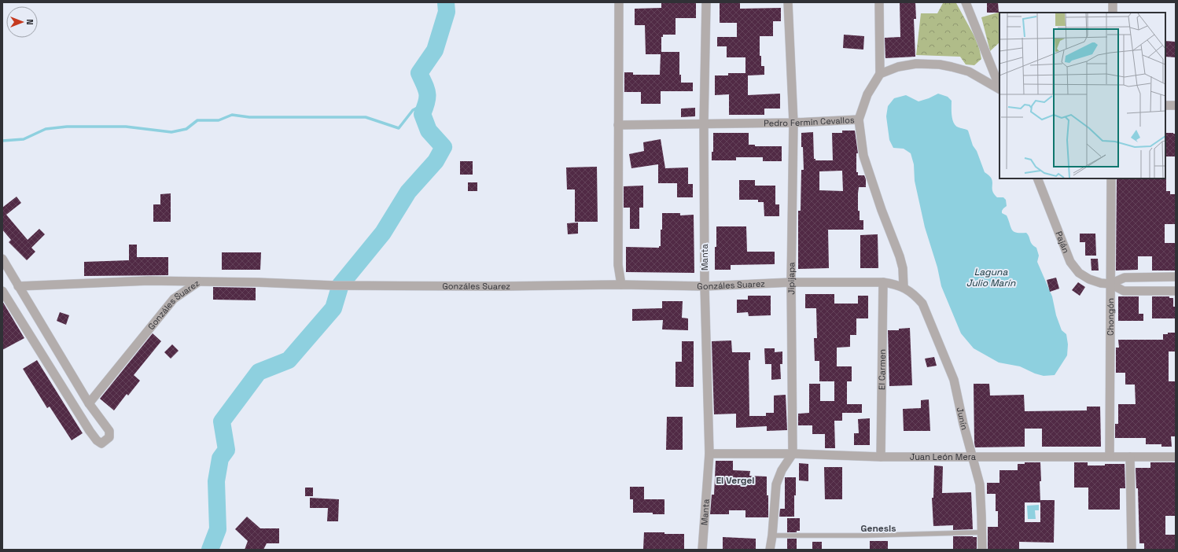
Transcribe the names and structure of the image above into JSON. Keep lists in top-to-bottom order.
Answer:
{
  "streets": {
    "street": [
      "Pedro Fermin Cevallos",
      "Paján",
      "Manta",
      "Jipijapa",
      "Gonzáles Suarez",
      "Chongón",
      "El Carmen",
      "Junín",
      "Juan León Mera"
    ]
  },
  "crossings": [
    ["Pedro Fermin Cevallos", "Manta"],
    ["Pedro Fermin Cevallos", "Jipijapa"],
    ["Paján", "Chongón"],
    ["Manta", "Gonzáles Suarez"],
    ["Manta", "Juan León Mera"],
    ["Jipijapa", "Gonzáles Suarez"],
    ["Jipijapa", "Juan León Mera"],
    ["Gonzáles Suarez", "El Carmen"],
    ["Gonzáles Suarez", "Junín"],
    ["Chongón", "Juan León Mera"],
    ["El Carmen", "Juan León Mera"],
    ["Junín", "Juan León Mera"]
  ],
  "districts": ["El Vergel", "Genesis"],
  "water": ["Laguna Julio Marín"],
  "north": "right"
}
